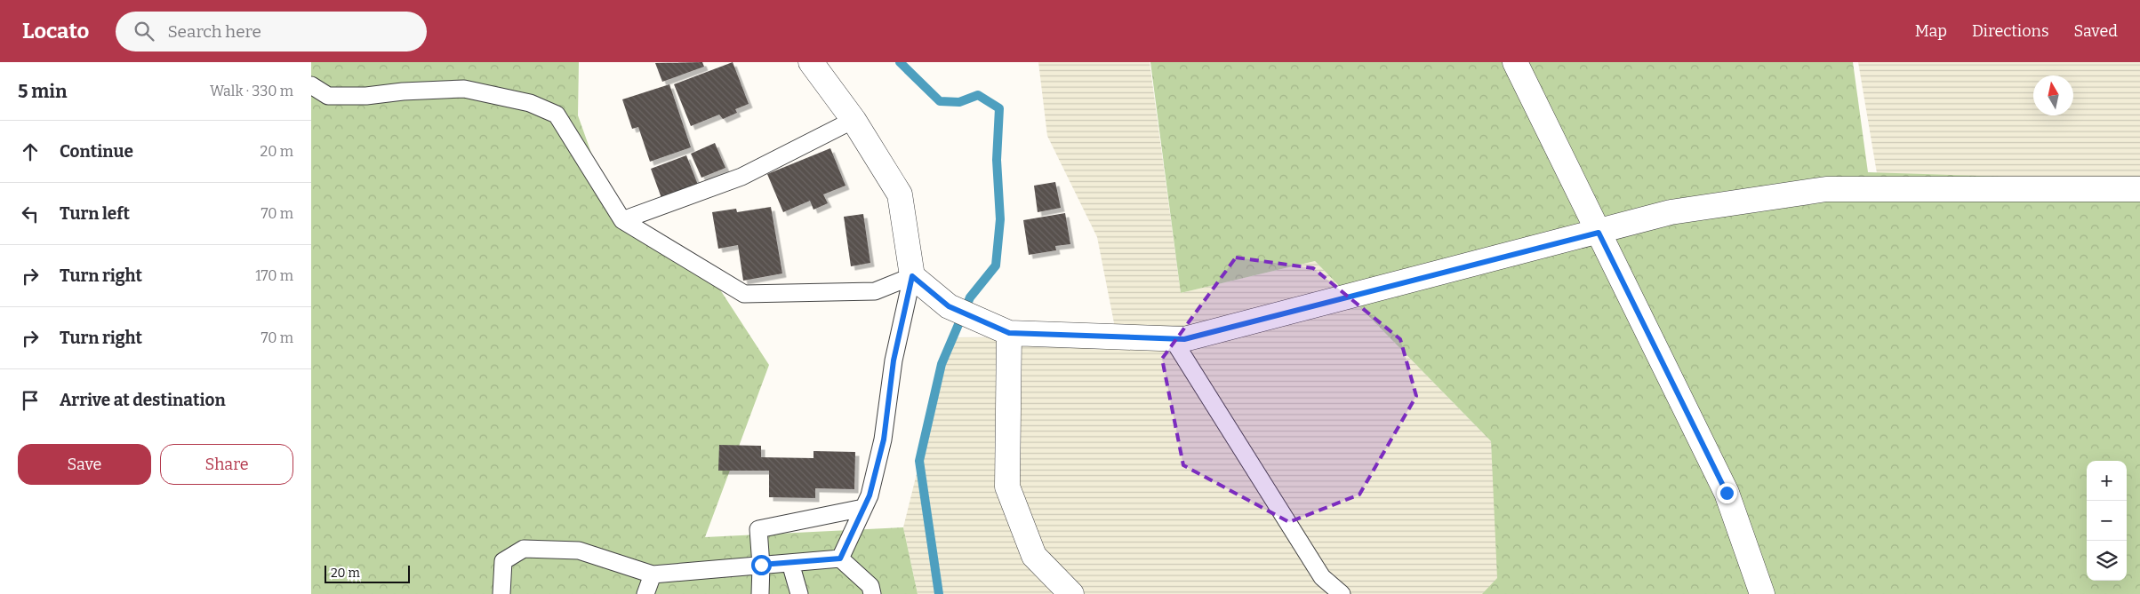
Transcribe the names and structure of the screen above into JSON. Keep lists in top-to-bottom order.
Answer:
{
  "scale_bar": "20 m",
  "north": "top",
  "page": {
    "header": "Locato",
    "search": "Search here",
    "nav": ["Map", "Directions", "Saved"],
    "heading": ["5 min", "Walk · 330 m"],
    "list": [
      ["Continue", "20 m"],
      ["Turn left", "70 m"],
      ["Turn right", "170 m"],
      ["Turn right", "70 m"],
      "Arrive at destination"
    ],
    "buttons": ["Save", "Share"],
    "map_buttons": ["+", "−"],
    "scale": "20 m"
  }
}
